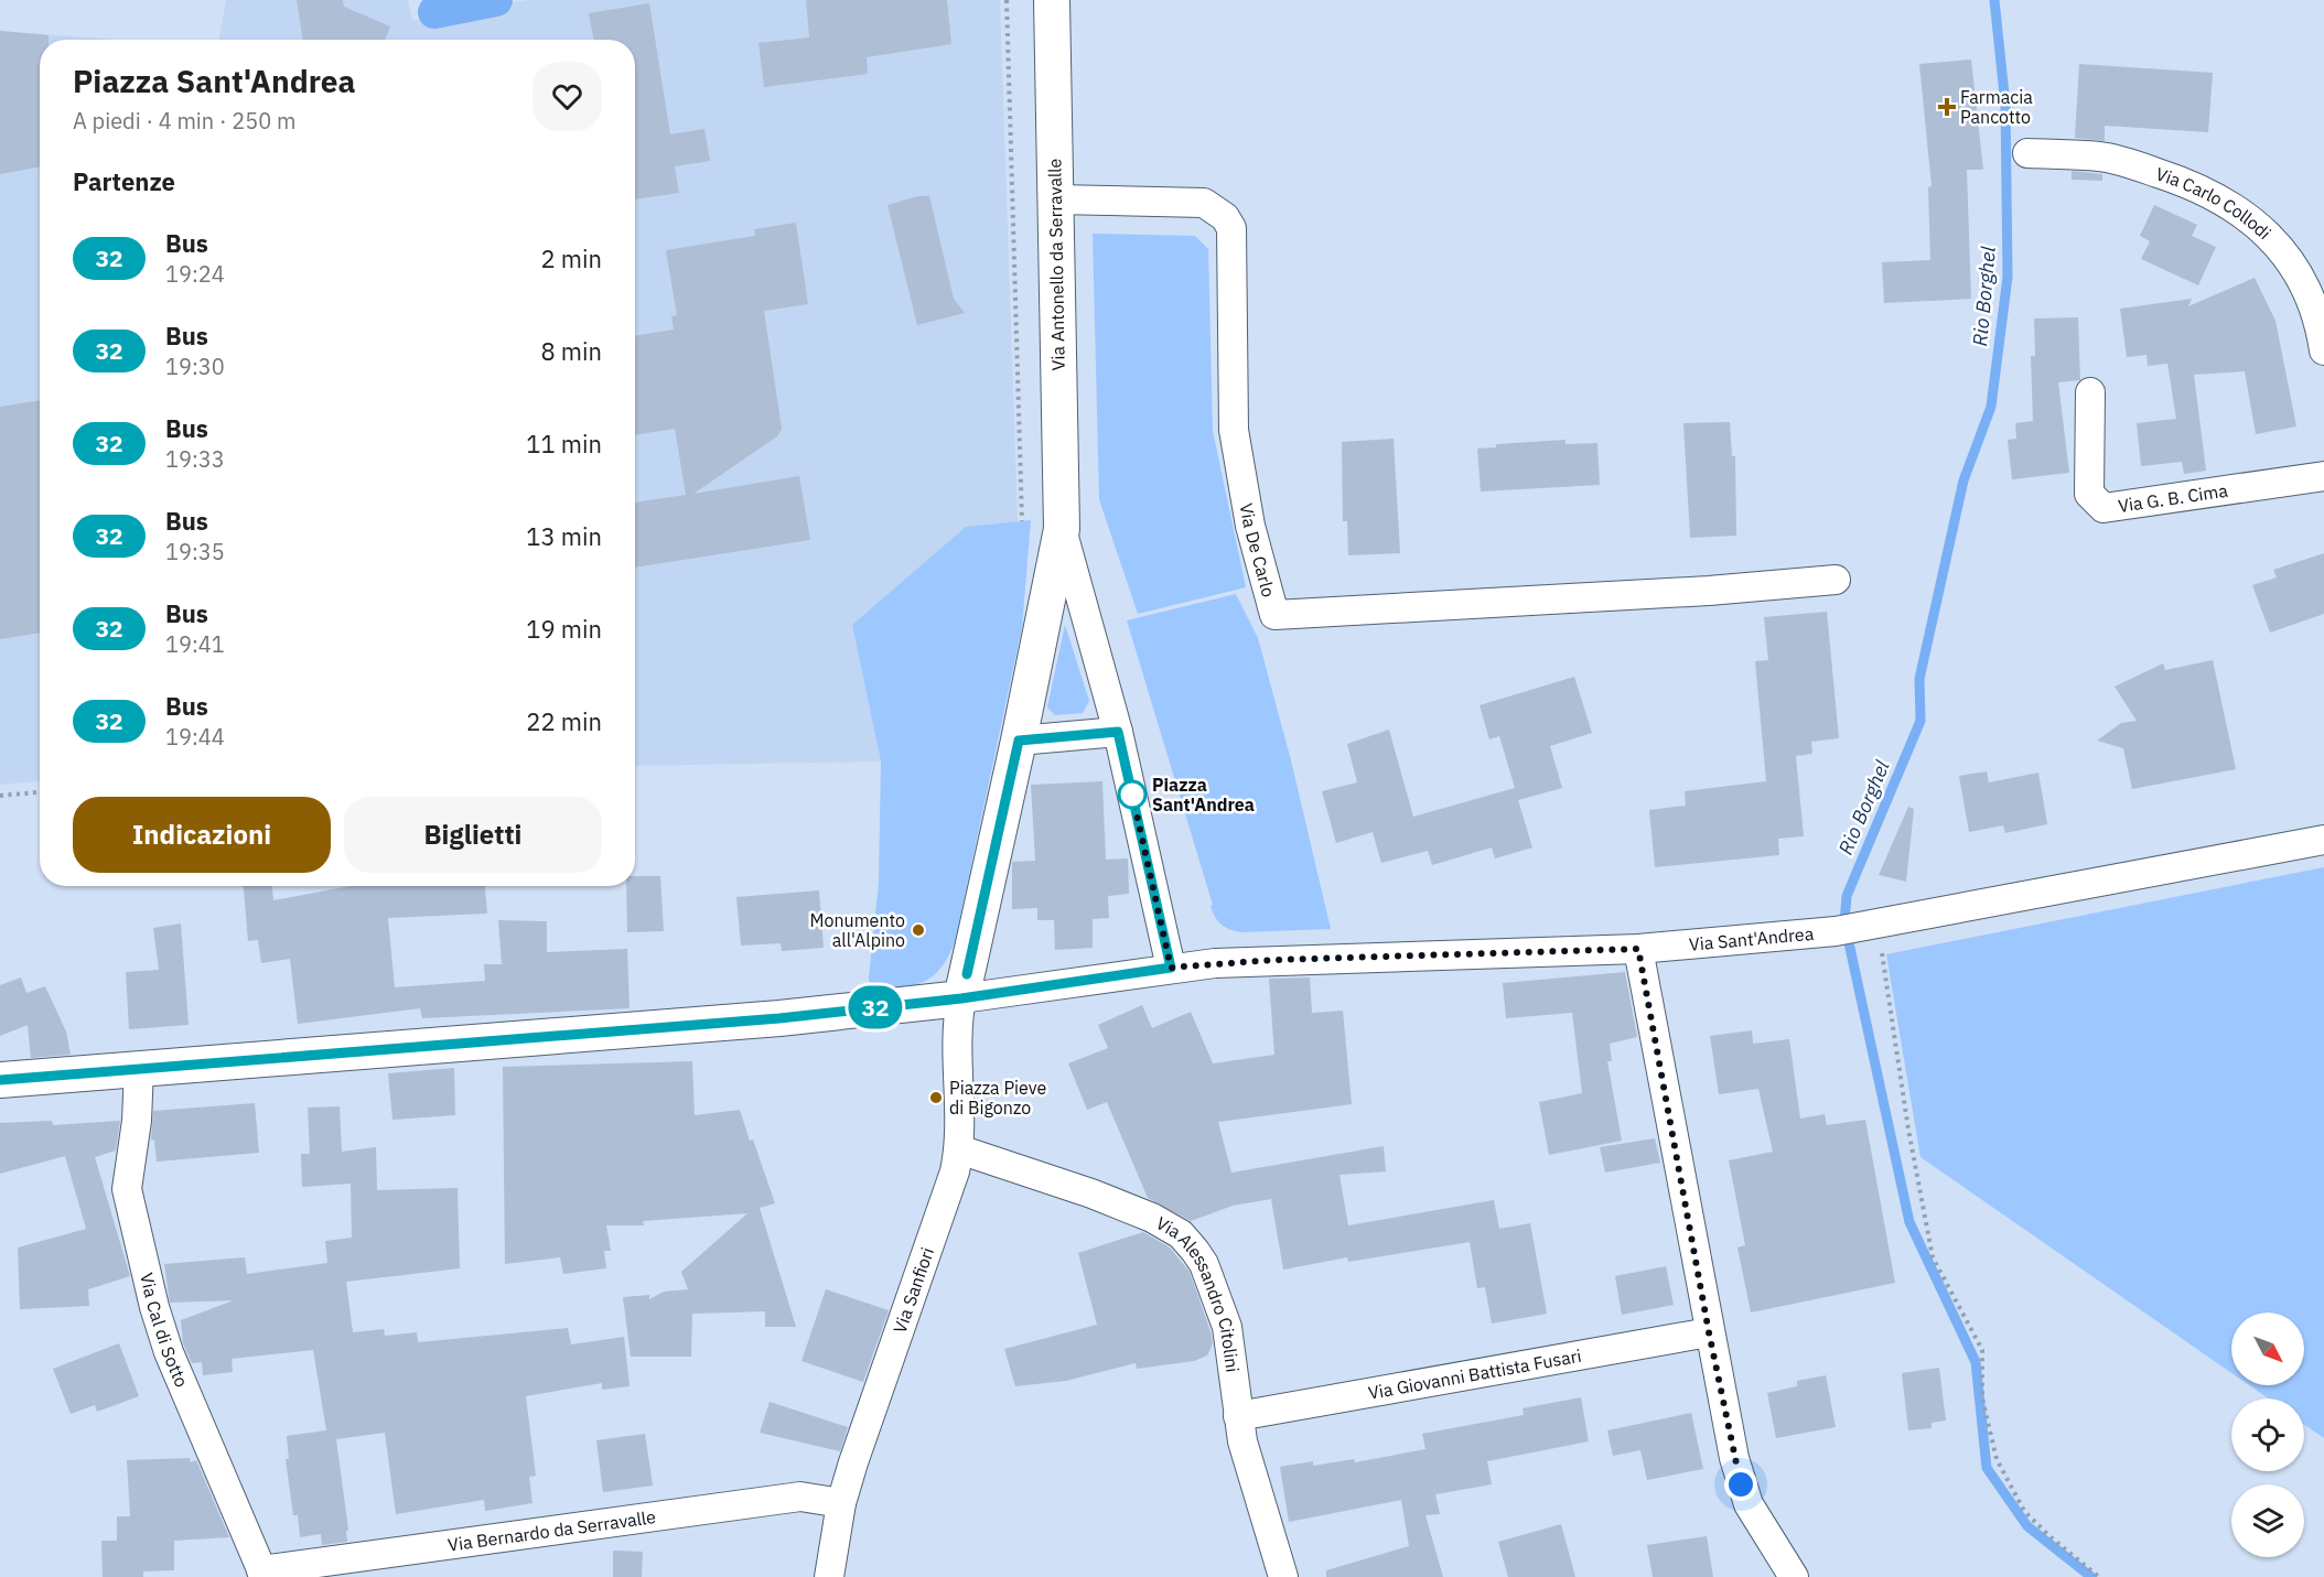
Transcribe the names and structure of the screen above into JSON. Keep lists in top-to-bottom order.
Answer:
{
  "streets": {
    "street": [
      "Via Carlo Collodi",
      "Via Antonello da Serravalle",
      "Via G. B. Cima",
      "Via De Carlo",
      "Via Sant'Andrea",
      "Via Sanfiori",
      "Via Alessandro Citolini",
      "Via Cal di Sotto",
      "Via Giovanni Battista Fusari",
      "Via Bernardo da Serravalle"
    ]
  },
  "crossings": [
    ["Via Antonello da Serravalle", "Via De Carlo"],
    ["Via Antonello da Serravalle", "Via Sant'Andrea"],
    ["Via Antonello da Serravalle", "Via Sanfiori"],
    ["Via Sant'Andrea", "Via Sanfiori"],
    ["Via Sanfiori", "Via Alessandro Citolini"],
    ["Via Sanfiori", "Via Bernardo da Serravalle"],
    ["Via Alessandro Citolini", "Via Giovanni Battista Fusari"],
    ["Via Cal di Sotto", "Via Bernardo da Serravalle"]
  ],
  "water": ["Rio Borghel"],
  "places": {
    "health": ["Farmacia Pancotto"],
    "other": ["Piazza Sant'Andrea", "Monumento all'Alpino", "Piazza Pieve di Bigonzo"]
  },
  "lines": ["bus line 32"],
  "north": "bottom right",
  "page": {
    "on_map": "32",
    "heading": [
      ["Piazza Sant'Andrea", "A piedi · 4 min · 250 m"],
      "Partenze"
    ],
    "list": [
      {
        "mark": "32",
        "name": "Bus",
        "note": "19:24",
        "value": "2 min"
      },
      {
        "mark": "32",
        "name": "Bus",
        "note": "19:30",
        "value": "8 min"
      },
      {
        "mark": "32",
        "name": "Bus",
        "note": "19:33",
        "value": "11 min"
      },
      {
        "mark": "32",
        "name": "Bus",
        "note": "19:35",
        "value": "13 min"
      },
      {
        "mark": "32",
        "name": "Bus",
        "note": "19:41",
        "value": "19 min"
      },
      {
        "mark": "32",
        "name": "Bus",
        "note": "19:44",
        "value": "22 min"
      }
    ],
    "buttons": ["Indicazioni", "Biglietti"]
  }
}
